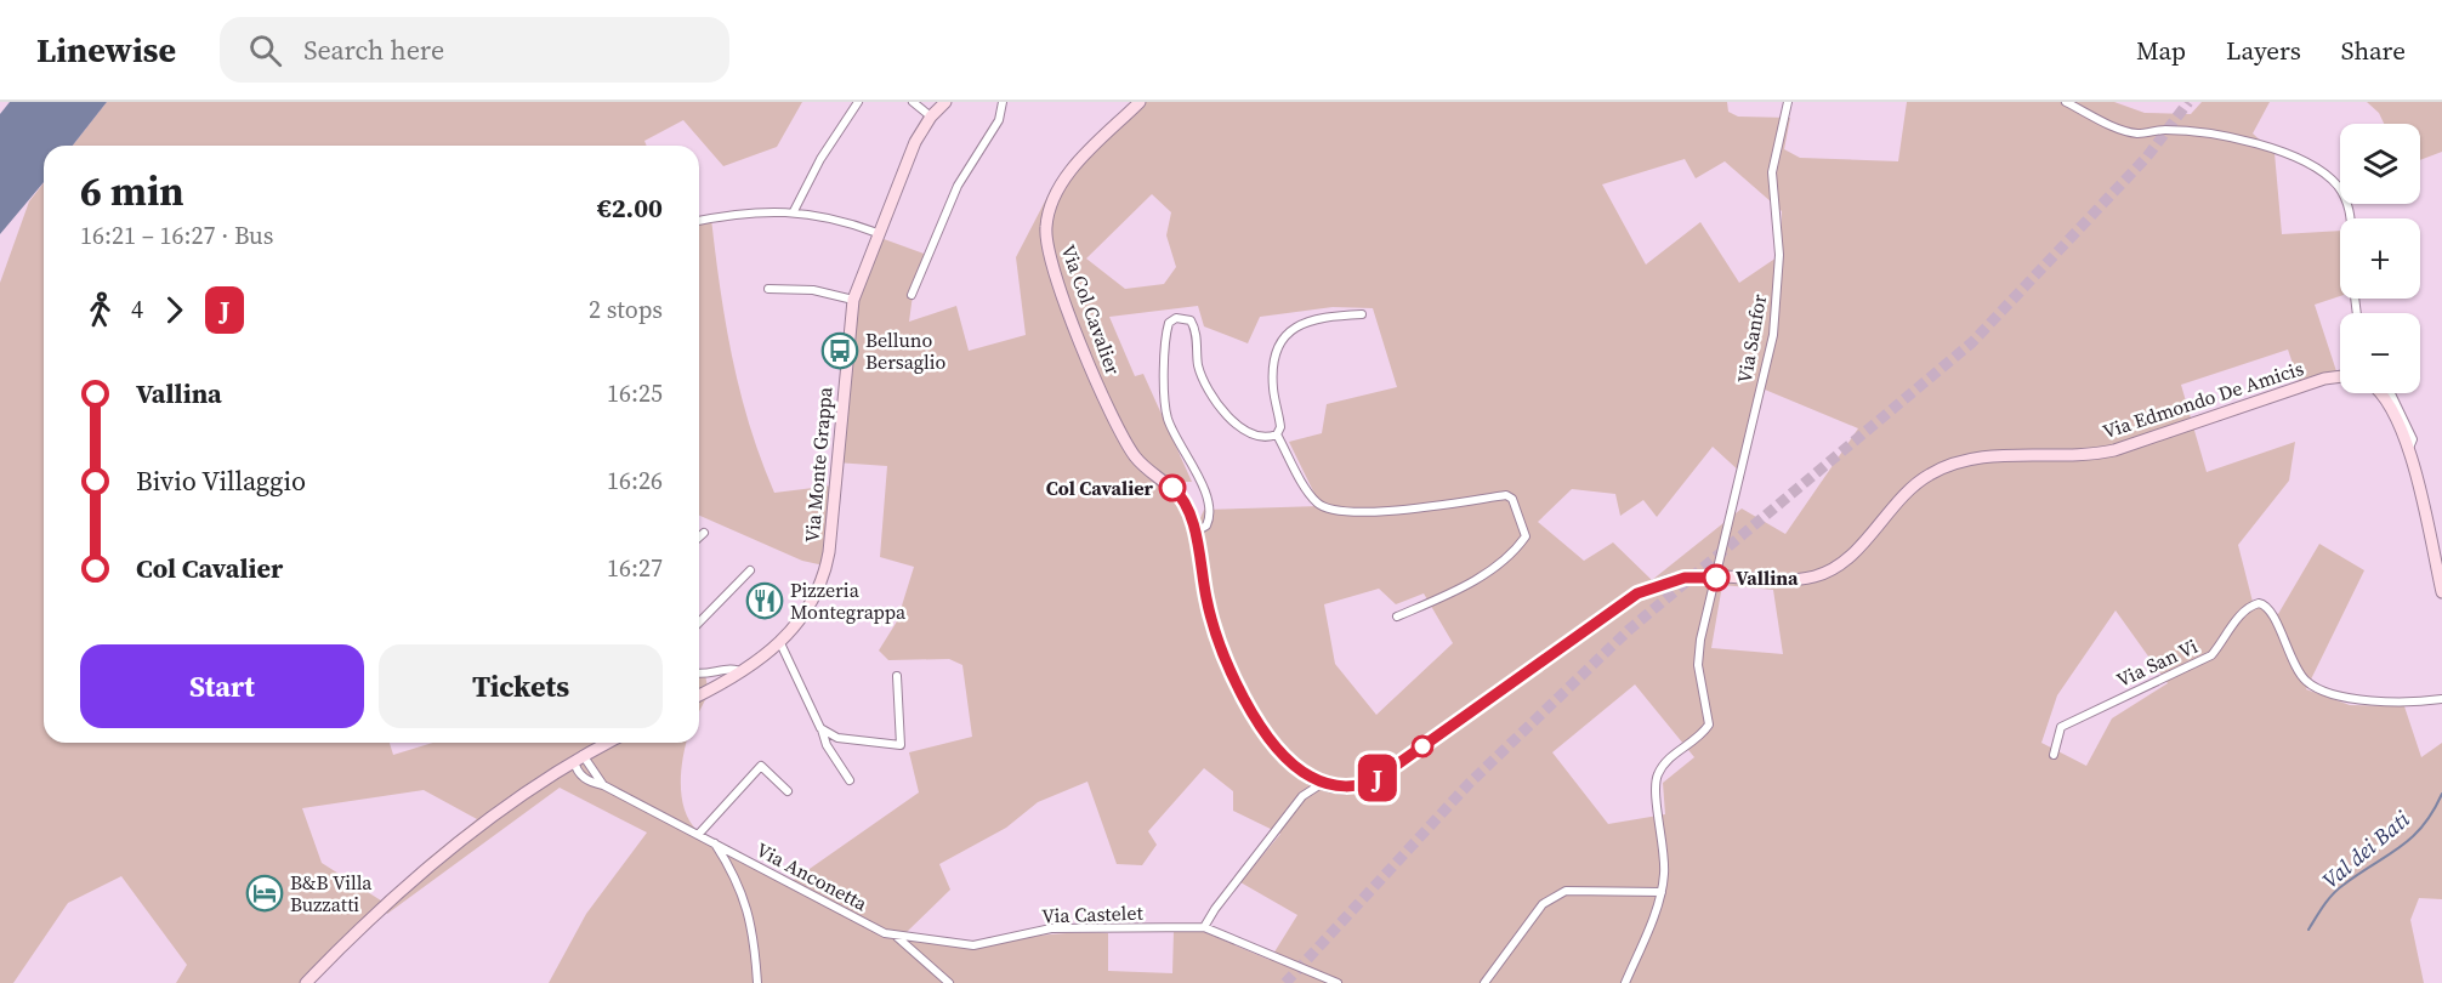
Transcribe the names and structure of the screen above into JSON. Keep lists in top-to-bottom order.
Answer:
{
  "streets": {
    "main road": ["Via Col Cavalier", "Via Edmondo De Amicis", "Via Monte Grappa"],
    "street": [
      "Via Sanfor",
      "Via San Vi",
      "Via Anconetta",
      "Via Castelet"
    ]
  },
  "crossings": [
    ["Via Col Cavalier", "Via Sanfor"],
    ["Via Col Cavalier", "Via Edmondo De Amicis"],
    ["Via Sanfor", "Via Edmondo De Amicis"],
    ["Via Anconetta", "Via Castelet"]
  ],
  "water": ["Val dei Bati"],
  "places": {
    "bus stop": ["Belluno Bersaglio"],
    "other": ["Col Cavalier", "Vallina"],
    "restaurant": ["Pizzeria Montegrappa"],
    "hotel": ["B&B Villa Buzzatti"]
  },
  "lines": ["bus line J"],
  "page": {
    "header": "Linewise",
    "search": "Search here",
    "nav": ["Map", "Layers", "Share"],
    "on_map": "J",
    "map_buttons": ["+", "−"],
    "heading": ["6 min", "16:21 – 16:27 · Bus", "€2.00"],
    "legs": ["4", "J", "2 stops"],
    "list": [
      {
        "name": "Vallina",
        "value": "16:25"
      },
      {
        "name": "Bivio Villaggio",
        "value": "16:26"
      },
      {
        "name": "Col Cavalier",
        "value": "16:27"
      }
    ],
    "buttons": ["Start", "Tickets"]
  }
}
